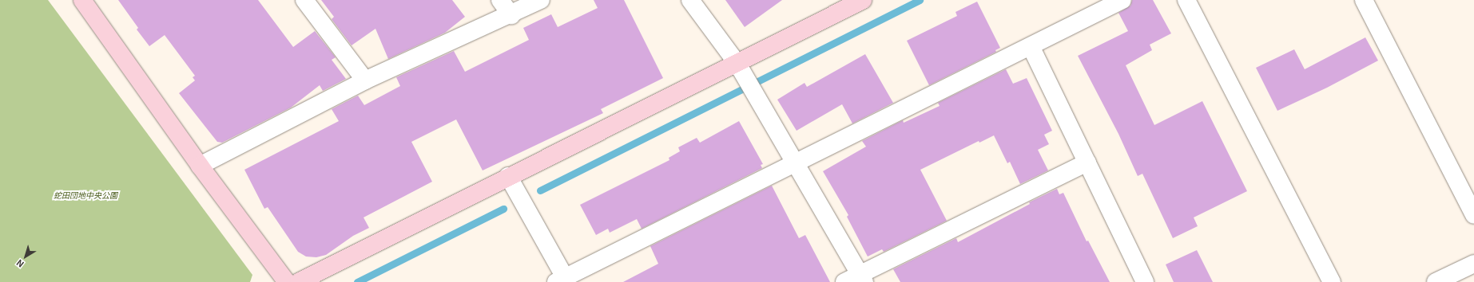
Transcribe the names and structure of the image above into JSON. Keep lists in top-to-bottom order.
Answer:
{
  "parks": ["蛇田団地中央公園"],
  "north": "bottom left"
}
